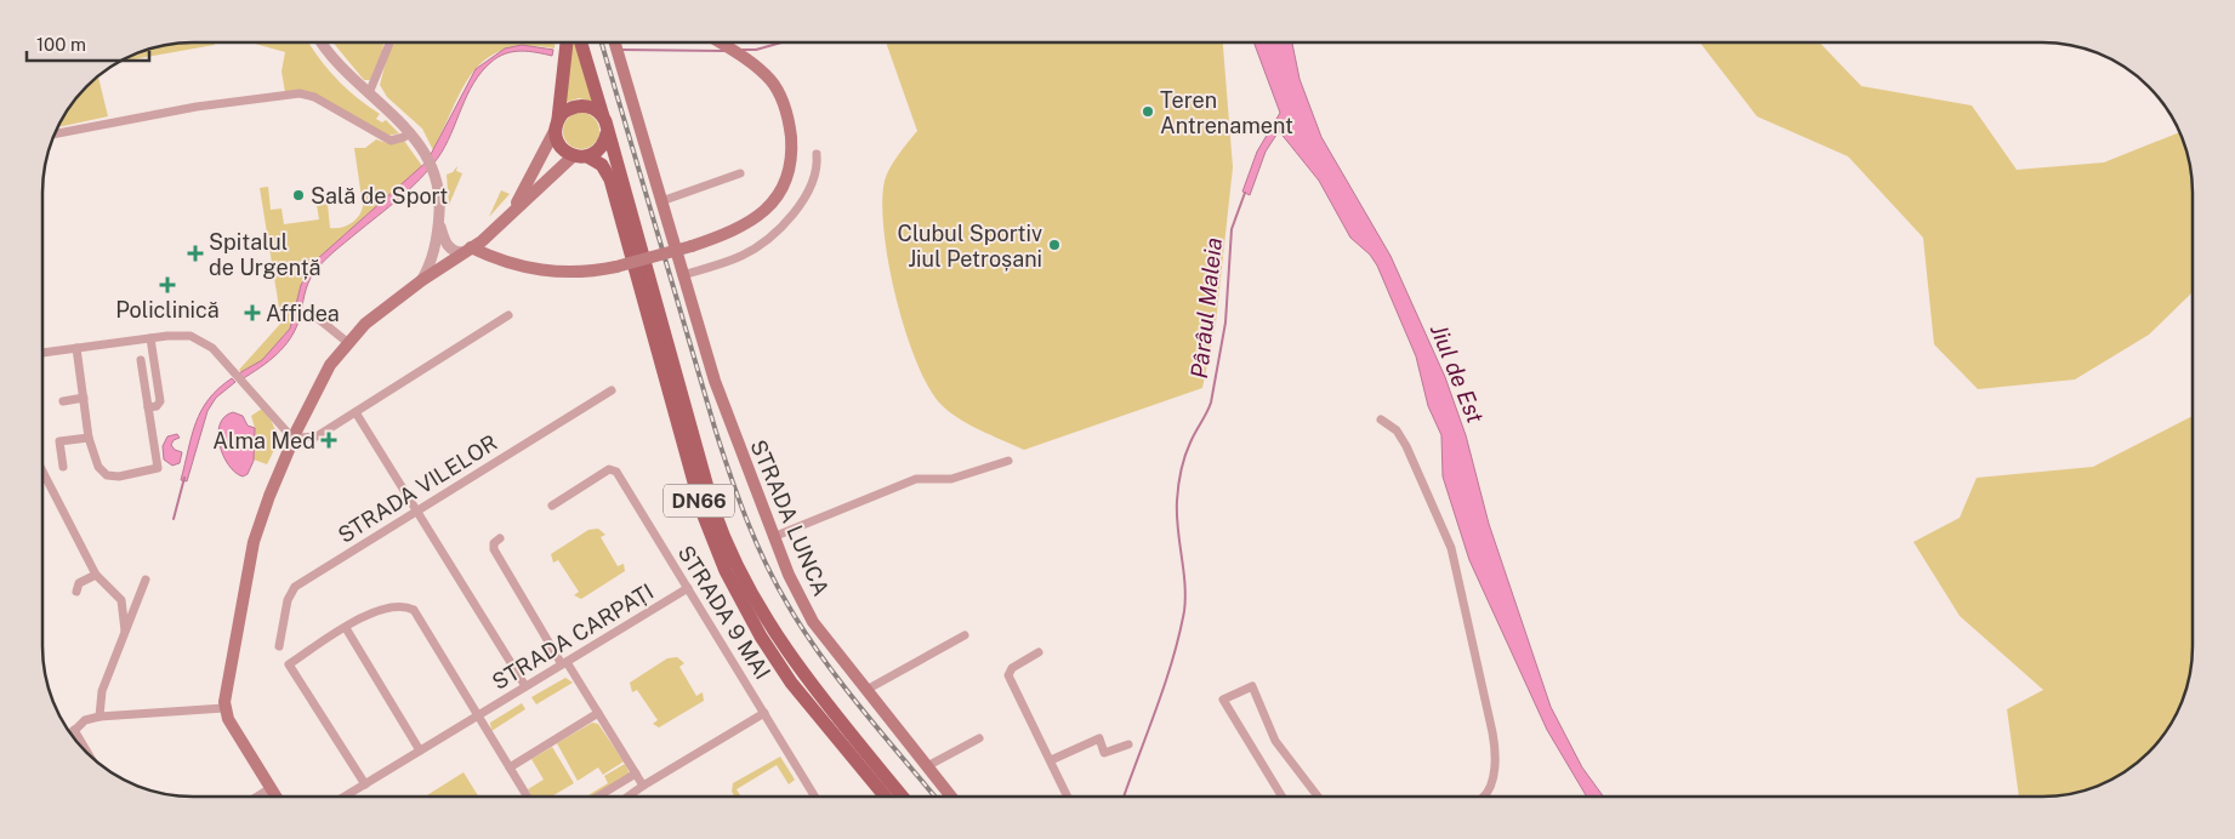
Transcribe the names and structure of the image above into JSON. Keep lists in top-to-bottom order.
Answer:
{
  "streets": {
    "main road": ["DN66", "STRADA LUNCA"],
    "street": ["STRADA VILELOR", "STRADA 9 MAI", "STRADA CARPAȚI"]
  },
  "crossings": [
    ["STRADA 9 MAI", "STRADA CARPAȚI"]
  ],
  "water": ["Pârâul Maleia", "Jiul de Est"],
  "places": {
    "other": ["Teren Antrenament", "Sală de Sport", "Clubul Sportiv Jiul Petroșani"],
    "health": [
      "Spitalul de Urgență",
      "Policlinică",
      "Affidea",
      "Alma Med"
    ]
  },
  "scale_bar": "100 m"
}
